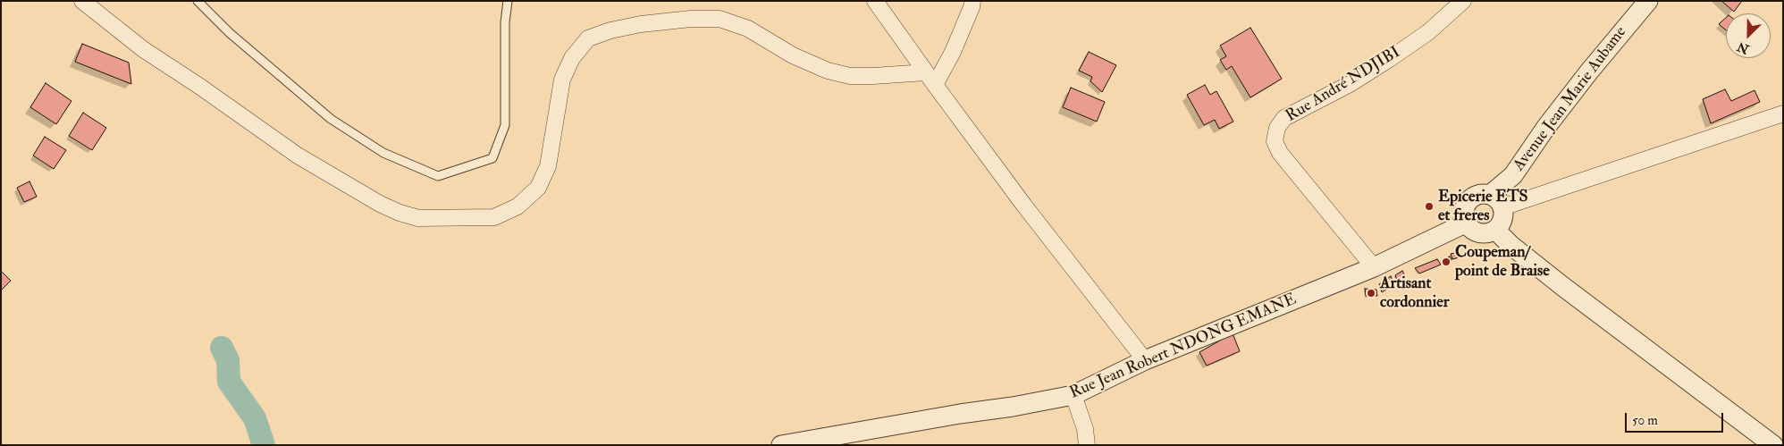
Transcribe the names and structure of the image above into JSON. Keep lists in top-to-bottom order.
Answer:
{
  "streets": {
    "street": ["Rue André NDJIBI", "Avenue Jean Marie Aubame", "Rue Jean Robert NDONG EMANE"]
  },
  "crossings": [
    ["Rue André NDJIBI", "Rue Jean Robert NDONG EMANE"],
    ["Avenue Jean Marie Aubame", "Rue Jean Robert NDONG EMANE"]
  ],
  "places": ["Epicerie ETS et freres", "Coupeman/ point de Braise", "Artisant cordonnier"],
  "scale_bar": "50 m",
  "north": "bottom left"
}
